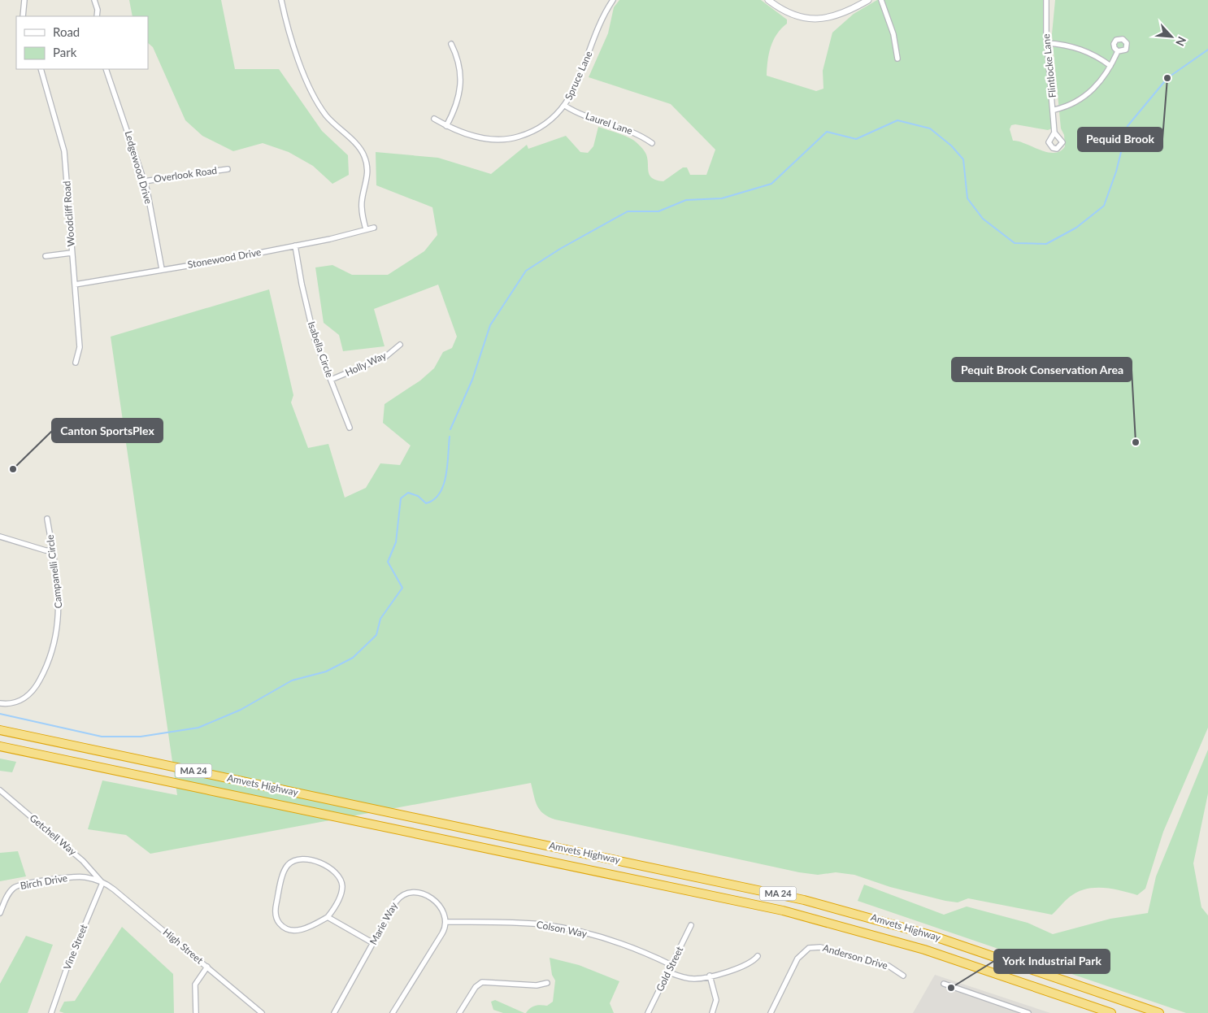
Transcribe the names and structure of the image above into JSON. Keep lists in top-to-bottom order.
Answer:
{
  "streets": {
    "highway": ["MA 24", "Amvets Highway"],
    "street": [
      "Flintlocke Lane",
      "Spruce Lane",
      "Laurel Lane",
      "Ledgewood Drive",
      "Overlook Road",
      "Woodcliff Road",
      "Stonewood Drive",
      "Isabella Circle",
      "Holly Way",
      "Campanelli Circle",
      "Getchell Way",
      "Birch Drive",
      "Marie Way",
      "Colson Way",
      "High Street",
      "Vine Street",
      "Anderson Drive",
      "Gold Street"
    ]
  },
  "crossings": [
    ["Spruce Lane", "Laurel Lane"],
    ["Ledgewood Drive", "Overlook Road"],
    ["Ledgewood Drive", "Stonewood Drive"],
    ["Woodcliff Road", "Stonewood Drive"],
    ["Stonewood Drive", "Isabella Circle"],
    ["Isabella Circle", "Holly Way"],
    ["Getchell Way", "Birch Drive"],
    ["Getchell Way", "High Street"],
    ["Getchell Way", "Vine Street"],
    ["Birch Drive", "High Street"],
    ["Birch Drive", "Vine Street"],
    ["Marie Way", "Colson Way"],
    ["Colson Way", "Gold Street"],
    ["High Street", "Vine Street"]
  ],
  "places": [
    "Pequid Brook",
    "Pequit Brook Conservation Area",
    "Canton SportsPlex",
    "York Industrial Park"
  ],
  "legend": ["Road", "Park"],
  "north": "bottom right"
}
